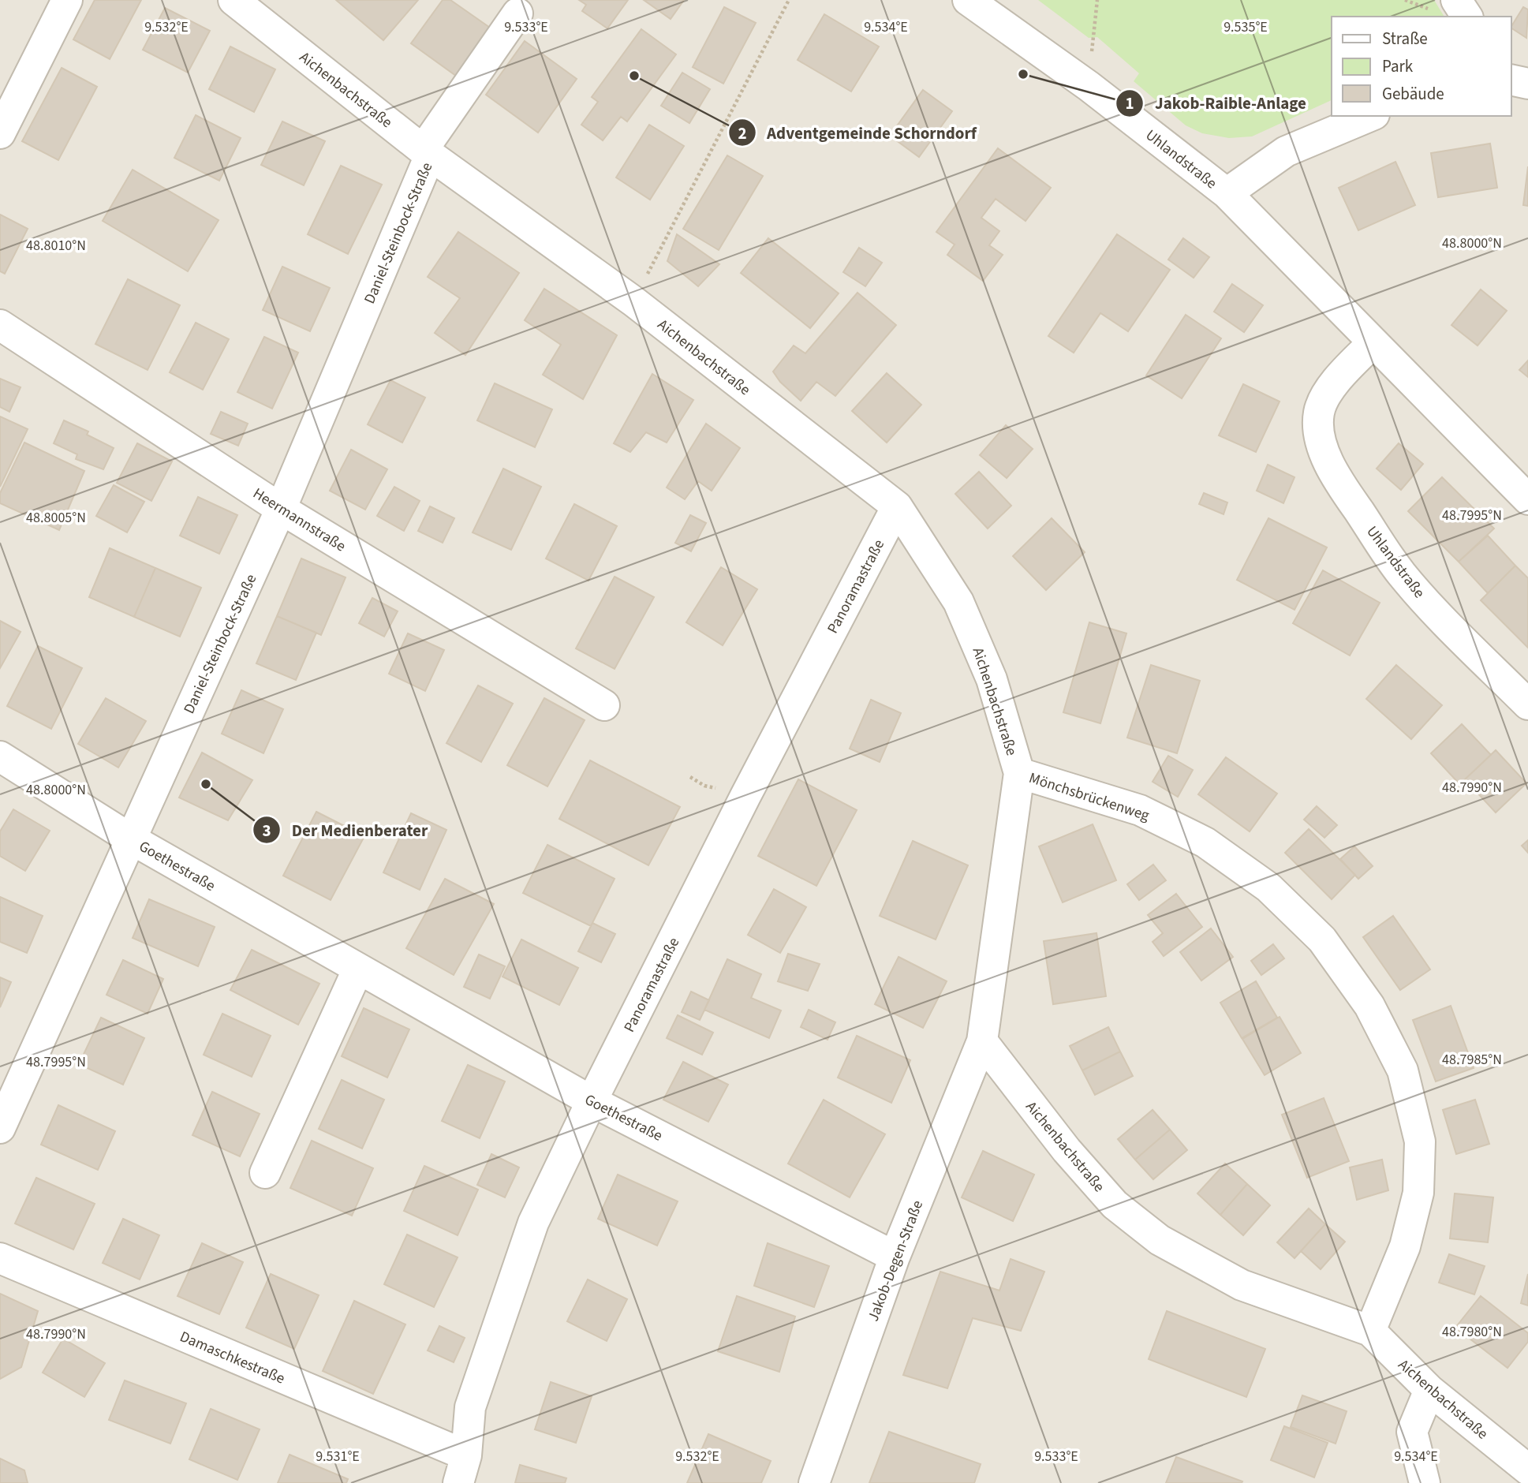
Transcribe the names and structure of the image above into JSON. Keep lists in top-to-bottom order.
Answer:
{
  "streets": {
    "street": [
      "Aichenbachstraße",
      "Uhlandstraße",
      "Daniel-Steinbock-Straße",
      "Heermannstraße",
      "Panoramastraße",
      "Mönchsbrückenweg",
      "Goethestraße",
      "Jakob-Degen-Straße",
      "Damaschkestraße"
    ]
  },
  "crossings": [
    ["Aichenbachstraße", "Daniel-Steinbock-Straße"],
    ["Aichenbachstraße", "Panoramastraße"],
    ["Aichenbachstraße", "Mönchsbrückenweg"],
    ["Aichenbachstraße", "Jakob-Degen-Straße"],
    ["Daniel-Steinbock-Straße", "Heermannstraße"],
    ["Daniel-Steinbock-Straße", "Goethestraße"],
    ["Panoramastraße", "Goethestraße"],
    ["Panoramastraße", "Damaschkestraße"],
    ["Goethestraße", "Jakob-Degen-Straße"]
  ],
  "places": ["Jakob-Raible-Anlage", "Adventgemeinde Schorndorf", "Der Medienberater"],
  "legend": ["Straße", "Park", "Gebäude"],
  "coordinates": [
    "9.532°E",
    "9.533°E",
    "9.534°E",
    "9.535°E",
    "48.8000°N",
    "48.8010°N",
    "48.7995°N",
    "48.8005°N",
    "48.7990°N",
    "48.7985°N",
    "48.7980°N",
    "9.531°E"
  ]
}
